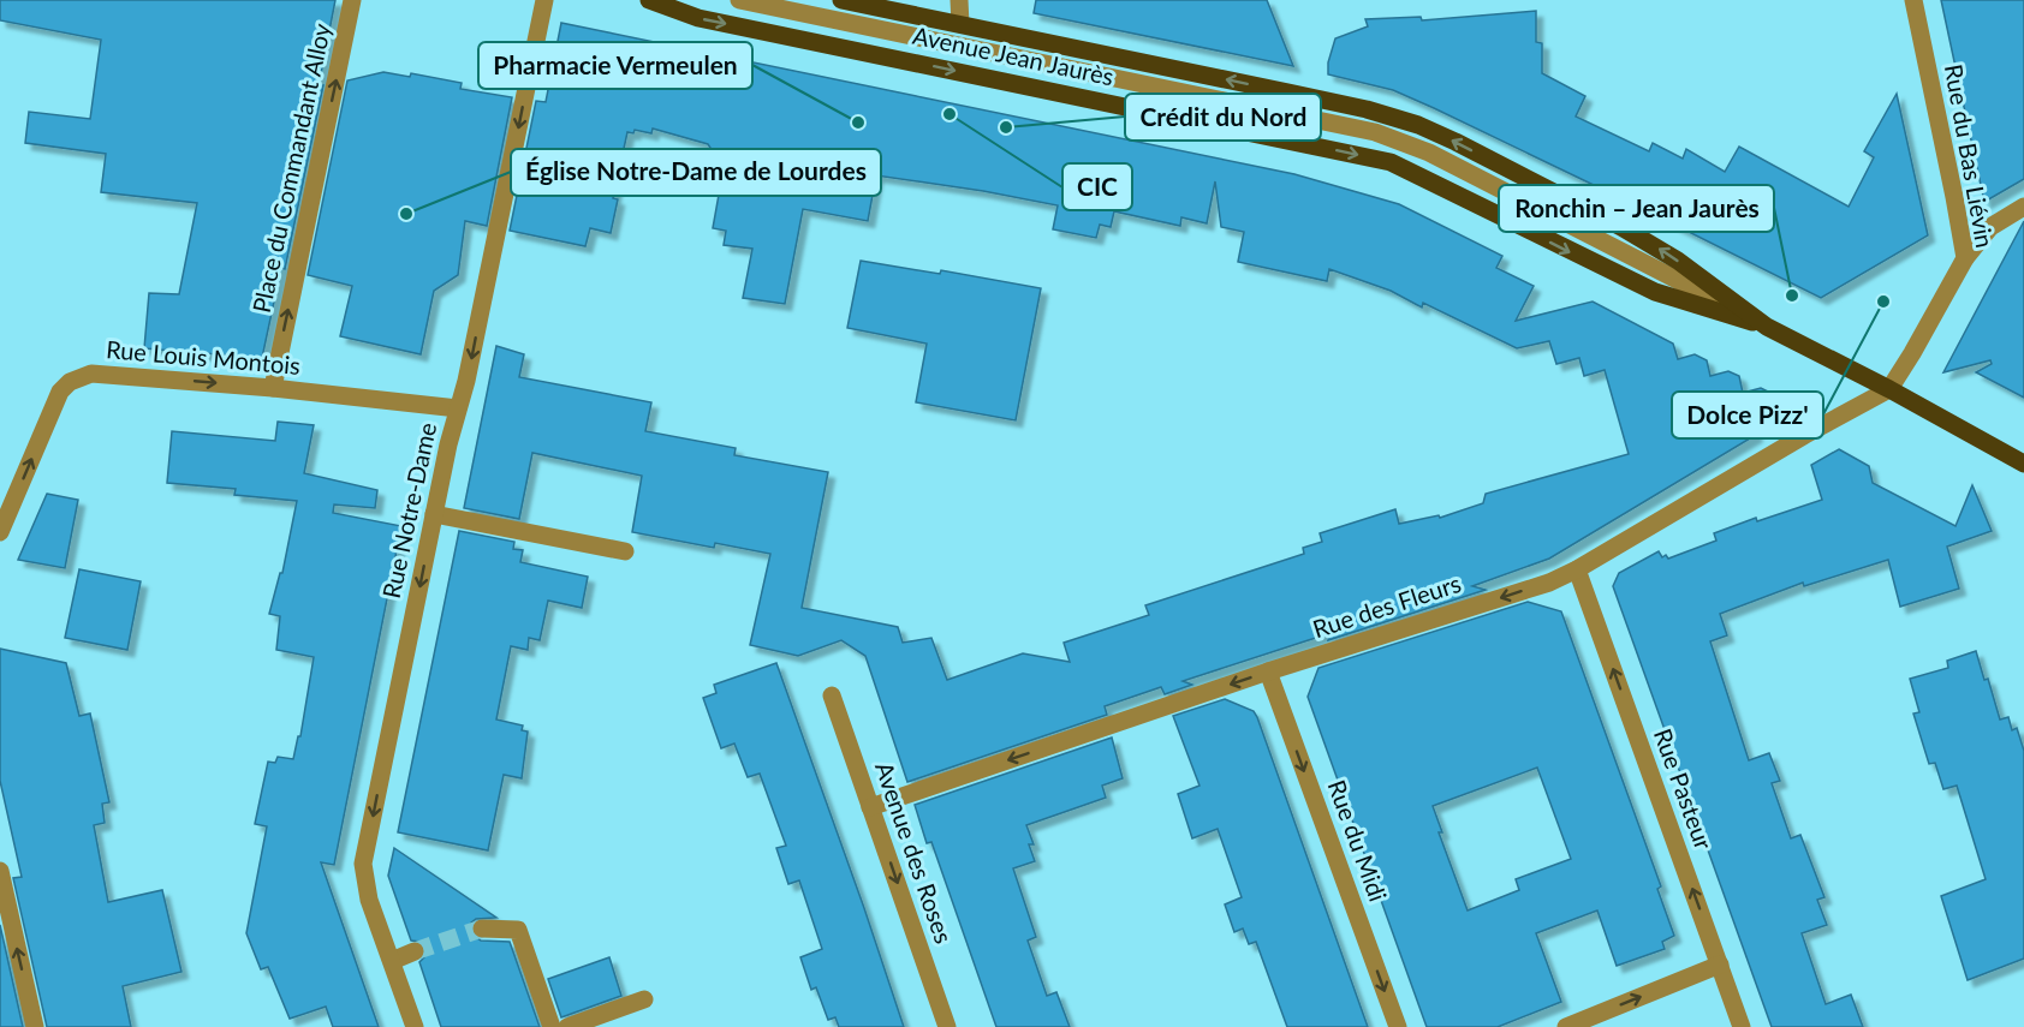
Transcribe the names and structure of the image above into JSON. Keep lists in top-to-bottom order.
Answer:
{
  "streets": {
    "main road": ["Avenue Jean Jaurès"],
    "street": [
      "Rue du Bas Liévin",
      "Place du Commandant Alloy",
      "Rue Louis Montois",
      "Rue Notre-Dame",
      "Rue des Fleurs",
      "Rue Pasteur",
      "Rue du Midi",
      "Avenue des Roses"
    ]
  },
  "crossings": [
    ["Avenue Jean Jaurès", "Rue du Bas Liévin"],
    ["Avenue Jean Jaurès", "Rue des Fleurs"],
    ["Rue du Bas Liévin", "Rue des Fleurs"],
    ["Place du Commandant Alloy", "Rue Louis Montois"],
    ["Rue Louis Montois", "Rue Notre-Dame"],
    ["Rue des Fleurs", "Rue Pasteur"],
    ["Rue des Fleurs", "Rue du Midi"],
    ["Rue des Fleurs", "Avenue des Roses"]
  ],
  "one_way": [
    "Place du Commandant Alloy",
    "Rue Louis Montois",
    "Rue Notre-Dame",
    "Rue des Fleurs",
    "Rue Pasteur",
    "Rue du Midi",
    "Avenue des Roses"
  ],
  "places": [
    "CIC",
    "Pharmacie Vermeulen",
    "Crédit du Nord",
    "Église Notre-Dame de Lourdes",
    "Ronchin – Jean Jaurès",
    "Dolce Pizz'"
  ]
}
